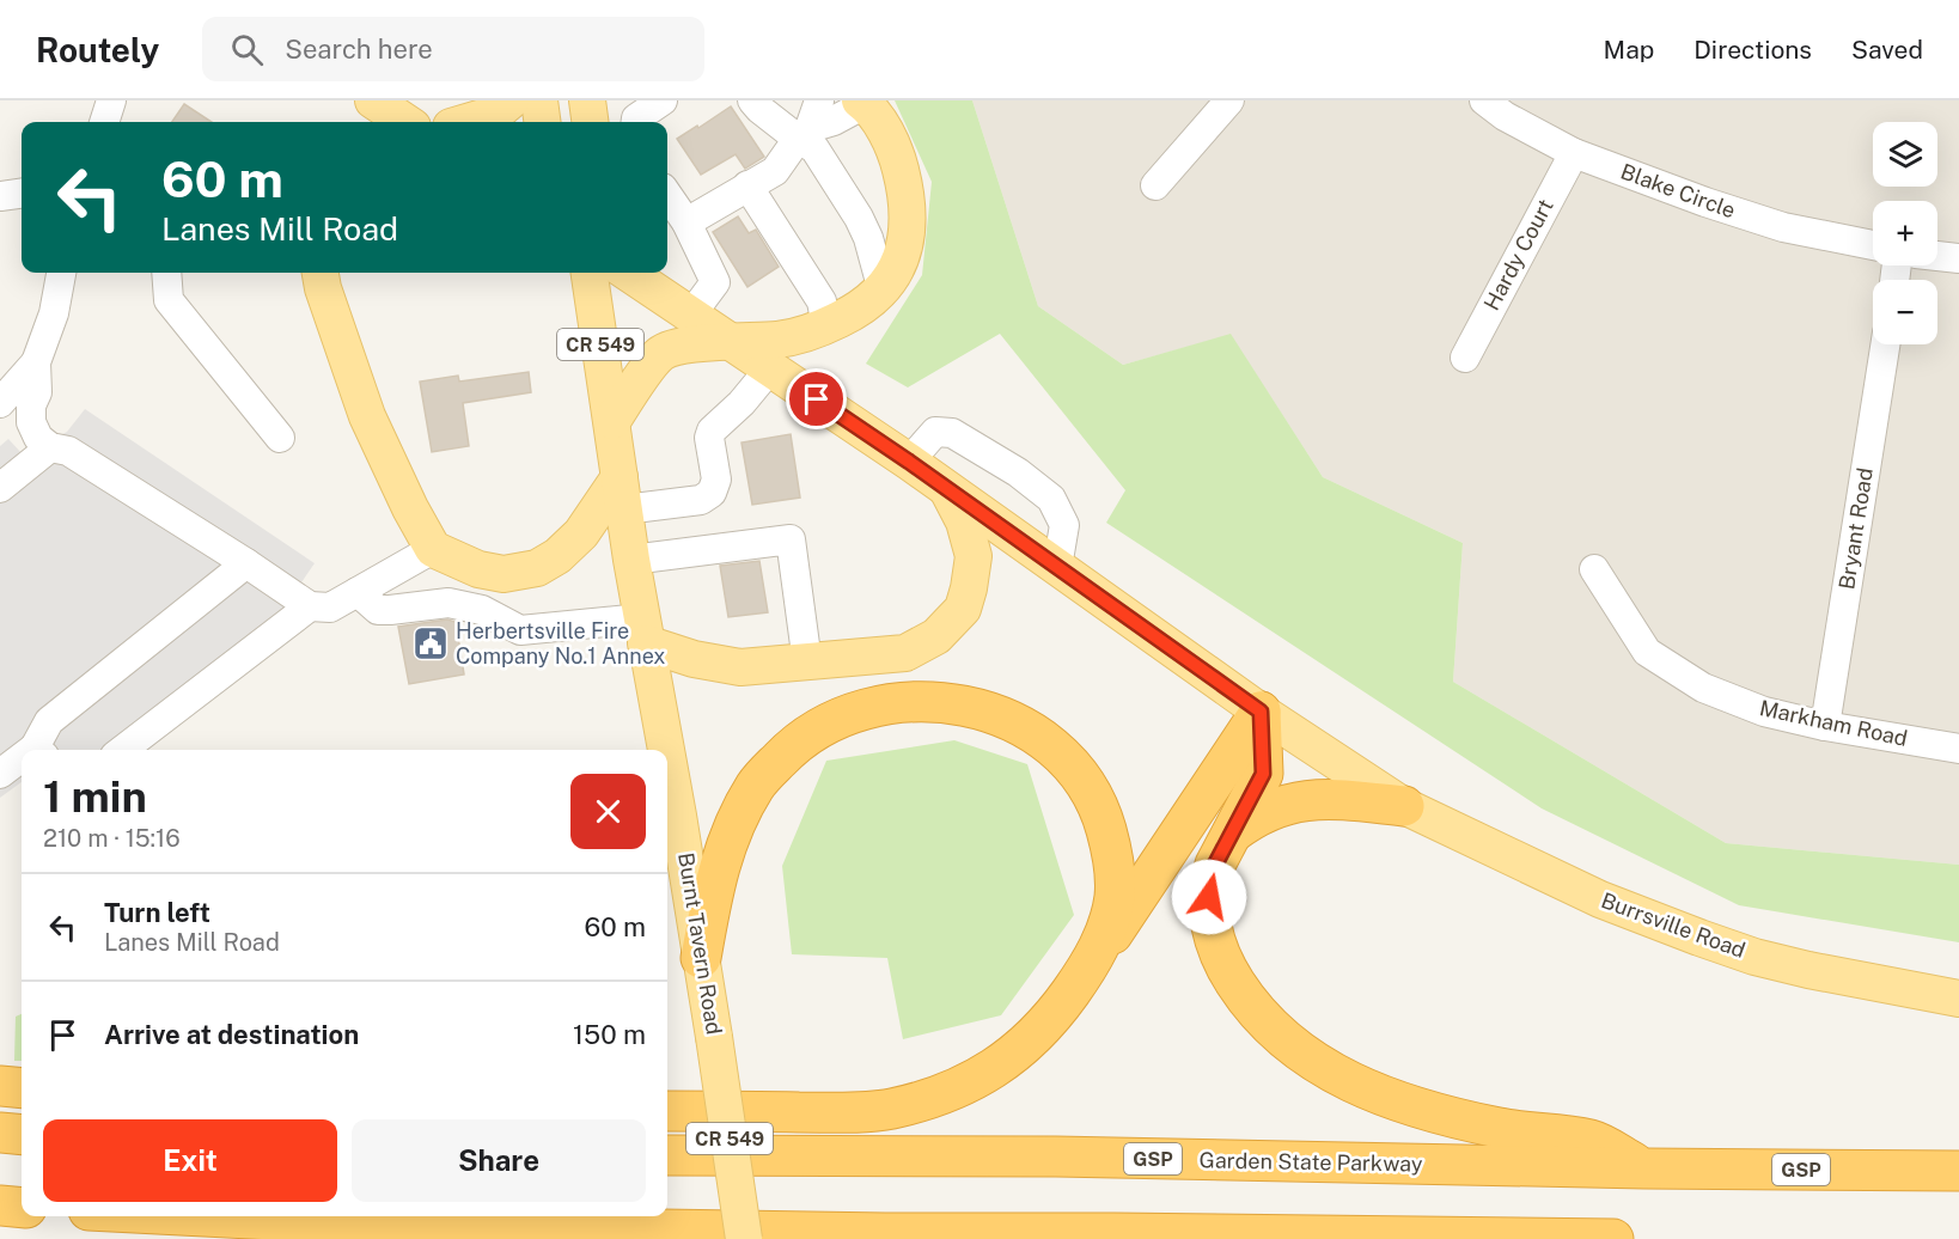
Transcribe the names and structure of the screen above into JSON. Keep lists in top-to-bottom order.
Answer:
{
  "streets": {
    "highway": ["GSP", "Garden State Parkway"],
    "main road": ["CR 549", "Burrsville Road", "Burnt Tavern Road"],
    "street": [
      "Blake Circle",
      "Hardy Court",
      "Bryant Road",
      "Markham Road"
    ]
  },
  "crossings": [
    ["Blake Circle", "Hardy Court"],
    ["Bryant Road", "Markham Road"]
  ],
  "places": {
    "public building": ["Herbertsville Fire Company No.1 Annex"]
  },
  "page": {
    "header": "Routely",
    "search": "Search here",
    "nav": ["Map", "Directions", "Saved"],
    "map_buttons": ["+", "−"],
    "turn": ["60 m", "Lanes Mill Road"],
    "heading": ["1 min", "210 m · 15:16"],
    "list": [
      {
        "name": "Turn left",
        "note": "Lanes Mill Road",
        "value": "60 m"
      },
      {
        "name": "Arrive at destination",
        "value": "150 m"
      }
    ],
    "buttons": ["Exit", "Share"]
  }
}
